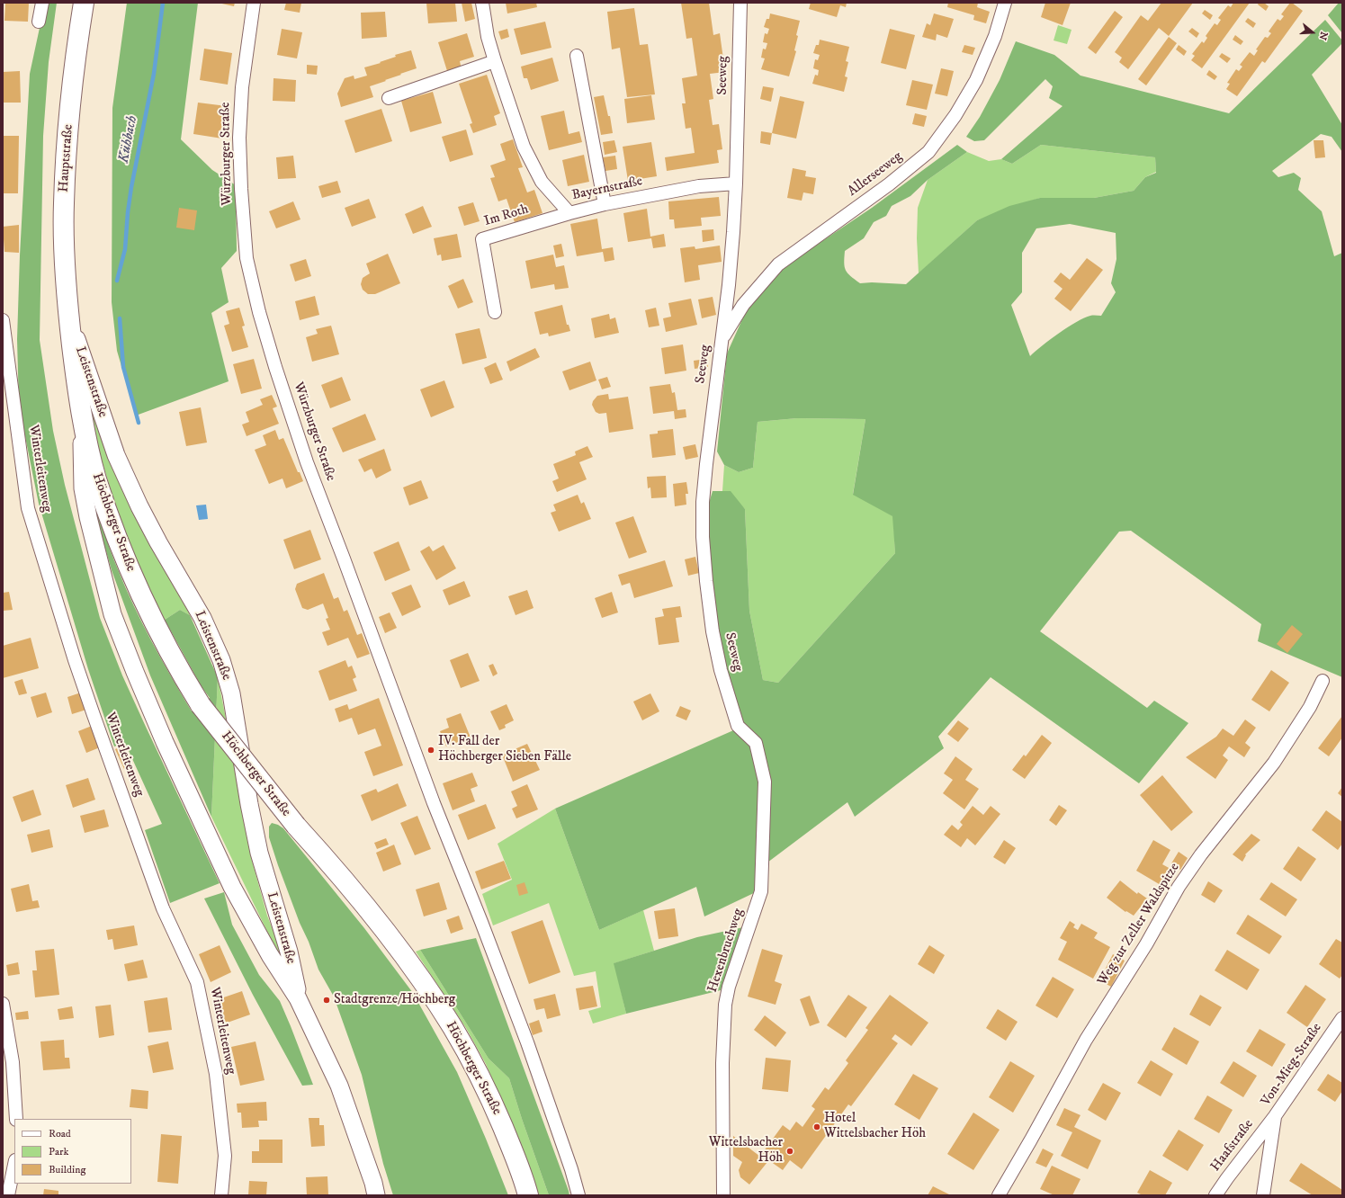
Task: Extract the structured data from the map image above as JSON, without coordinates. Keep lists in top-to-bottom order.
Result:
{
  "streets": {
    "main road": ["Hauptstraße", "Leistenstraße", "Höchberger Straße"],
    "street": [
      "Seeweg",
      "Würzburger Straße",
      "Allerseeweg",
      "Bayernstraße",
      "Im Roth",
      "Winterleitenweg",
      "Weg zur Zeller Waldspitze",
      "Hexenbruchweg",
      "Von-Mieg-Straße",
      "Haafstraße"
    ]
  },
  "crossings": [
    ["Seeweg", "Allerseeweg"],
    ["Seeweg", "Bayernstraße"],
    ["Seeweg", "Hexenbruchweg"],
    ["Hauptstraße", "Leistenstraße"],
    ["Hauptstraße", "Höchberger Straße"],
    ["Bayernstraße", "Im Roth"],
    ["Leistenstraße", "Höchberger Straße"],
    ["Von-Mieg-Straße", "Haafstraße"]
  ],
  "water": ["Kühbach"],
  "places": [
    "IV. Fall der Höchberger Sieben Fälle",
    "Stadtgrenze/Höchberg",
    "Hotel Wittelsbacher Höh",
    "Wittelsbacher Höh"
  ],
  "legend": ["Road", "Park", "Building"],
  "north": "right"
}
